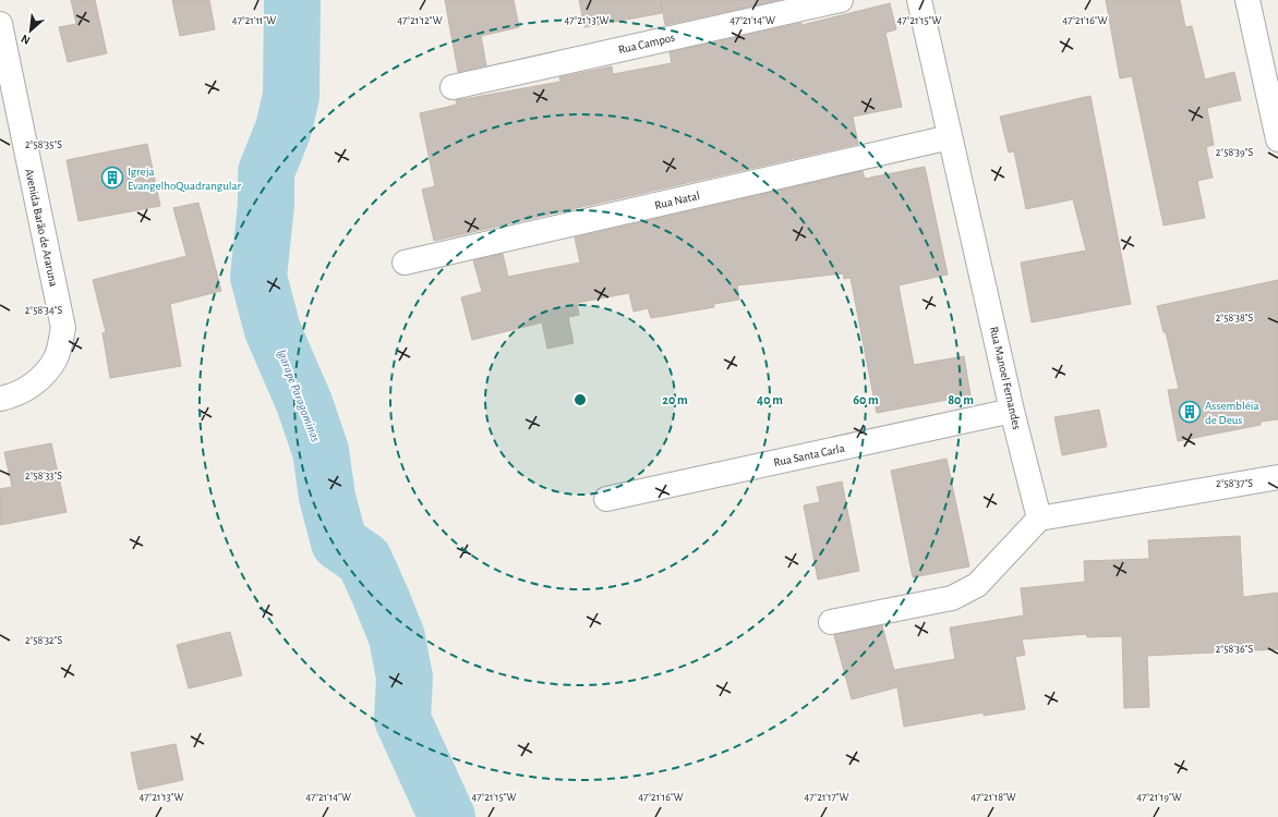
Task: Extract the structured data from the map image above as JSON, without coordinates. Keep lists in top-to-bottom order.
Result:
{
  "streets": {
    "street": [
      "Rua Campos",
      "Rua Natal",
      "Avenida Barão de Araruna",
      "Rua Manoel Fernandes",
      "Rua Santa Carla"
    ]
  },
  "crossings": [
    ["Rua Natal", "Rua Manoel Fernandes"],
    ["Rua Manoel Fernandes", "Rua Santa Carla"]
  ],
  "water": ["Igarape Paragominas"],
  "places": {
    "building": ["Igreja EvangelhoQuadrangular", "Assembléia de Deus"]
  },
  "north": "bottom left",
  "coordinates": [
    "47°21'11\"W",
    "47°21'12\"W",
    "47°21'13\"W",
    "47°21'14\"W",
    "47°21'15\"W",
    "47°21'16\"W",
    "2°58'35\"S",
    "2°58'39\"S",
    "2°58'34\"S",
    "2°58'38\"S",
    "2°58'33\"S",
    "2°58'37\"S",
    "2°58'32\"S",
    "2°58'36\"S",
    "47°21'17\"W",
    "47°21'18\"W",
    "47°21'19\"W"
  ],
  "rings": [
    "20 m",
    "40 m",
    "60 m",
    "80 m"
  ]
}
